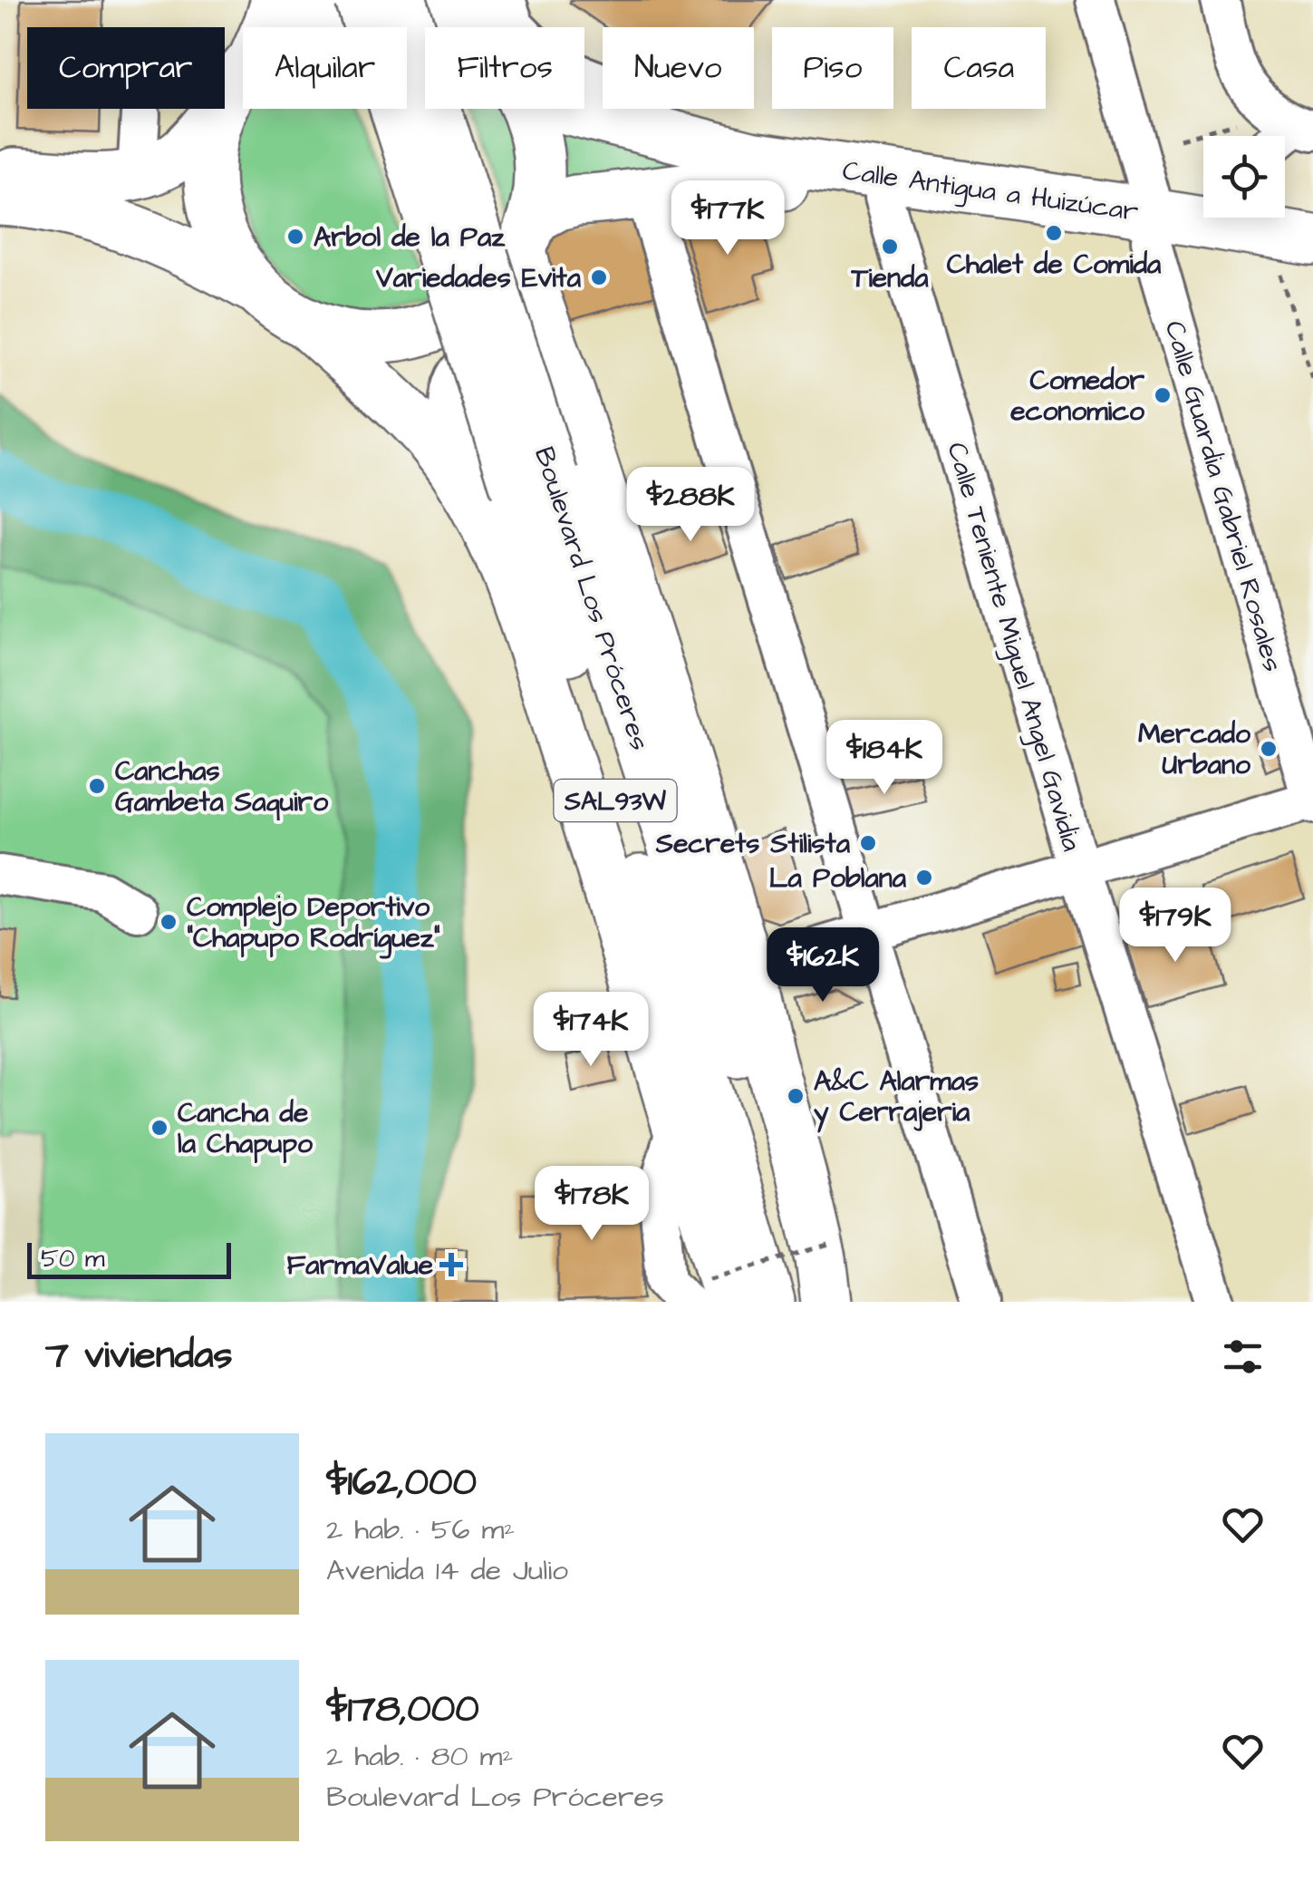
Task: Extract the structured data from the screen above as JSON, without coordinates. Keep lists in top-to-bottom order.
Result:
{
  "streets": {
    "main road": ["Calle Antigua a Huizúcar", "Boulevard Los Próceres", "SAL93W"],
    "street": ["Calle Guardia Gabriel Rosales", "Calle Teniente Miguel Angel Gavidia"]
  },
  "crossings": [
    ["Calle Antigua a Huizúcar", "Calle Guardia Gabriel Rosales"],
    ["Calle Antigua a Huizúcar", "Calle Teniente Miguel Angel Gavidia"]
  ],
  "places": {
    "other": [
      "Chalet de Comida",
      "Arbol de la Paz",
      "Tienda",
      "Variedades Evita",
      "Comedor economico",
      "Mercado Urbano",
      "Canchas Gambeta Saquiro",
      "Secrets Stilista",
      "La Poblana",
      "Complejo Deportivo \"Chapupo Rodríguez\"",
      "A&C Alarmas y Cerrajeria",
      "Cancha de la Chapupo"
    ],
    "health": ["FarmaValue"]
  },
  "scale_bar": "50 m",
  "page": {
    "chip": [
      "Comprar",
      "Alquilar",
      "Filtros",
      "Nuevo",
      "Piso",
      "Casa"
    ],
    "price": [
      "$177K",
      "$288K",
      "$184K",
      "$179K",
      "$162K",
      "$174K",
      "$178K"
    ],
    "scale": "50 m",
    "heading": "7 viviendas",
    "list": [
      {
        "name": "$162,000",
        "note": "2 hab. · 56 m² · Avenida 14 de Julio"
      },
      {
        "name": "$178,000",
        "note": "2 hab. · 80 m² · Boulevard Los Próceres"
      }
    ]
  }
}
